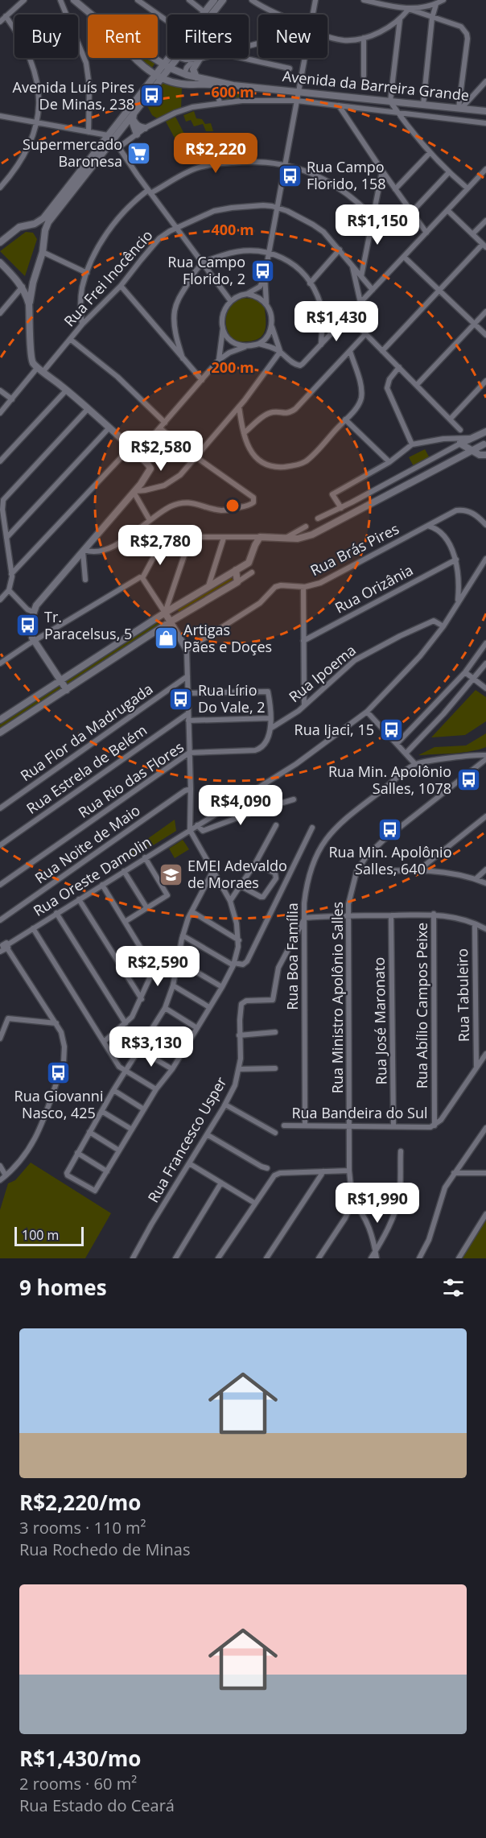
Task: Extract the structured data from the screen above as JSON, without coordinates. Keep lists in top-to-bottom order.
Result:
{
  "streets": {
    "main road": ["Avenida da Barreira Grande"],
    "street": [
      "Rua Frei Inocêncio",
      "Rua Brás Pires",
      "Rua Orizânia",
      "Rua Ipoema",
      "Rua Flor da Madrugada",
      "Rua Estrela de Belém",
      "Rua Rio das Flores",
      "Rua Noite de Maio",
      "Rua Oreste Damolin",
      "Rua Boa Família",
      "Rua Tabuleiro",
      "Rua Ministro Apolônio Salles",
      "Rua Abílio Campos Peixe",
      "Rua José Maronato",
      "Rua Bandeira do Sul",
      "Rua Francesco Usper"
    ]
  },
  "crossings": [
    ["Rua Ipoema", "Rua Rio das Flores"],
    ["Rua Ipoema", "Rua Oreste Damolin"],
    ["Rua Boa Família", "Rua Ministro Apolônio Salles"],
    ["Rua Boa Família", "Rua Bandeira do Sul"],
    ["Rua Boa Família", "Rua Francesco Usper"],
    ["Rua Tabuleiro", "Rua Bandeira do Sul"],
    ["Rua Ministro Apolônio Salles", "Rua Bandeira do Sul"],
    ["Rua Abílio Campos Peixe", "Rua Bandeira do Sul"],
    ["Rua José Maronato", "Rua Bandeira do Sul"]
  ],
  "places": {
    "bus stop": [
      "Avenida Luís Pires De Minas, 238",
      "Rua Campo Florido, 158",
      "Rua Campo Florido, 2",
      "Tr. Paracelsus, 5",
      "Rua Lírio Do Vale, 2",
      "Rua Ijaci, 15",
      "Rua Min. Apolônio Salles, 1078",
      "Rua Min. Apolônio Salles, 640",
      "Rua Giovanni Nasco, 425"
    ],
    "supermarket": ["Supermercado Baronesa"],
    "shop": ["Artigas Pães e Doçes"],
    "school or university": ["EMEI Adevaldo de Moraes"]
  },
  "scale_bar": "100 m",
  "page": {
    "chip": [
      "Buy",
      "Rent",
      "Filters",
      "New"
    ],
    "price": [
      "R$2,220",
      "R$1,150",
      "R$1,430",
      "R$2,580",
      "R$2,780",
      "R$4,090",
      "R$2,590",
      "R$3,130",
      "R$1,990"
    ],
    "scale": "100 m",
    "heading": "9 homes",
    "list": [
      {
        "name": "R$2,220/mo",
        "note": "3 rooms · 110 m² · Rua Rochedo de Minas"
      },
      {
        "name": "R$1,430/mo",
        "note": "2 rooms · 60 m² · Rua Estado do Ceará"
      }
    ]
  },
  "rings": ["600 m", "400 m", "200 m"]
}
